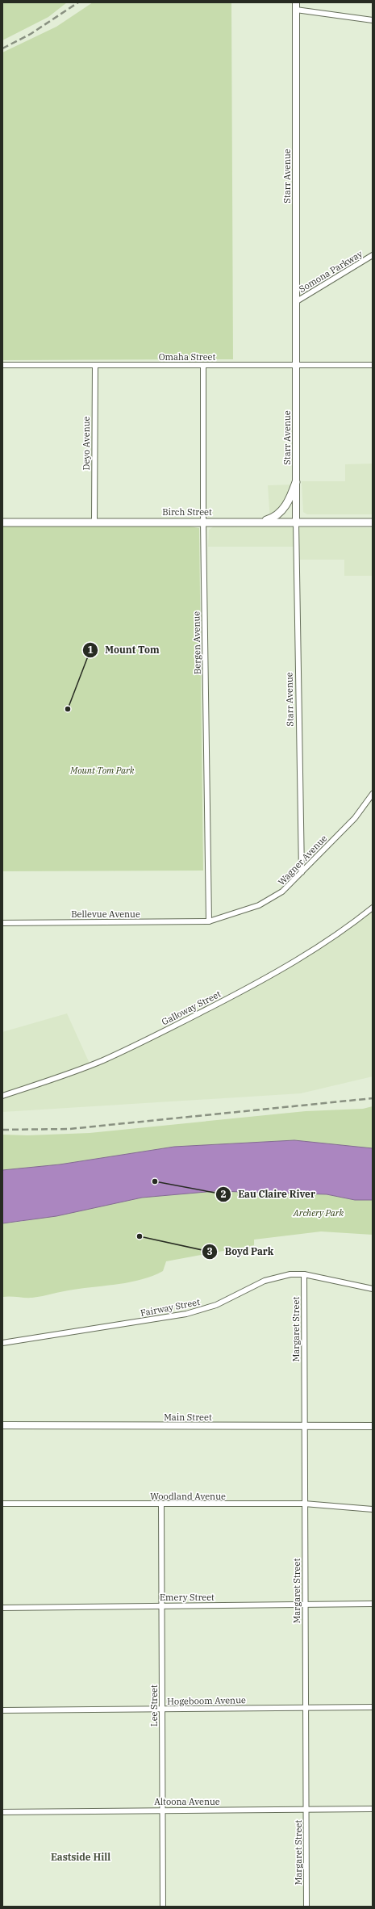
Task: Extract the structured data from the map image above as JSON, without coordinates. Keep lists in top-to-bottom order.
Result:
{
  "streets": {
    "main road": ["Birch Street"],
    "street": [
      "Starr Avenue",
      "Somona Parkway",
      "Omaha Street",
      "Deyo Avenue",
      "Bergen Avenue",
      "Wagner Avenue",
      "Bellevue Avenue",
      "Galloway Street",
      "Fairway Street",
      "Margaret Street",
      "Main Street",
      "Woodland Avenue",
      "Emery Street",
      "Hogeboom Avenue",
      "Lee Street",
      "Altoona Avenue"
    ]
  },
  "crossings": [
    ["Starr Avenue", "Somona Parkway"],
    ["Starr Avenue", "Omaha Street"],
    ["Starr Avenue", "Birch Street"],
    ["Starr Avenue", "Wagner Avenue"],
    ["Omaha Street", "Deyo Avenue"],
    ["Omaha Street", "Bergen Avenue"],
    ["Deyo Avenue", "Birch Street"],
    ["Birch Street", "Bergen Avenue"],
    ["Bergen Avenue", "Wagner Avenue"],
    ["Bergen Avenue", "Bellevue Avenue"],
    ["Wagner Avenue", "Bellevue Avenue"],
    ["Fairway Street", "Margaret Street"],
    ["Margaret Street", "Main Street"],
    ["Margaret Street", "Woodland Avenue"],
    ["Margaret Street", "Emery Street"],
    ["Margaret Street", "Hogeboom Avenue"],
    ["Margaret Street", "Altoona Avenue"],
    ["Woodland Avenue", "Lee Street"],
    ["Emery Street", "Lee Street"],
    ["Hogeboom Avenue", "Lee Street"],
    ["Lee Street", "Altoona Avenue"]
  ],
  "districts": ["Eastside Hill"],
  "parks": ["Mount Tom Park", "Archery Park"],
  "places": ["Mount Tom", "Eau Claire River", "Boyd Park"]
}
